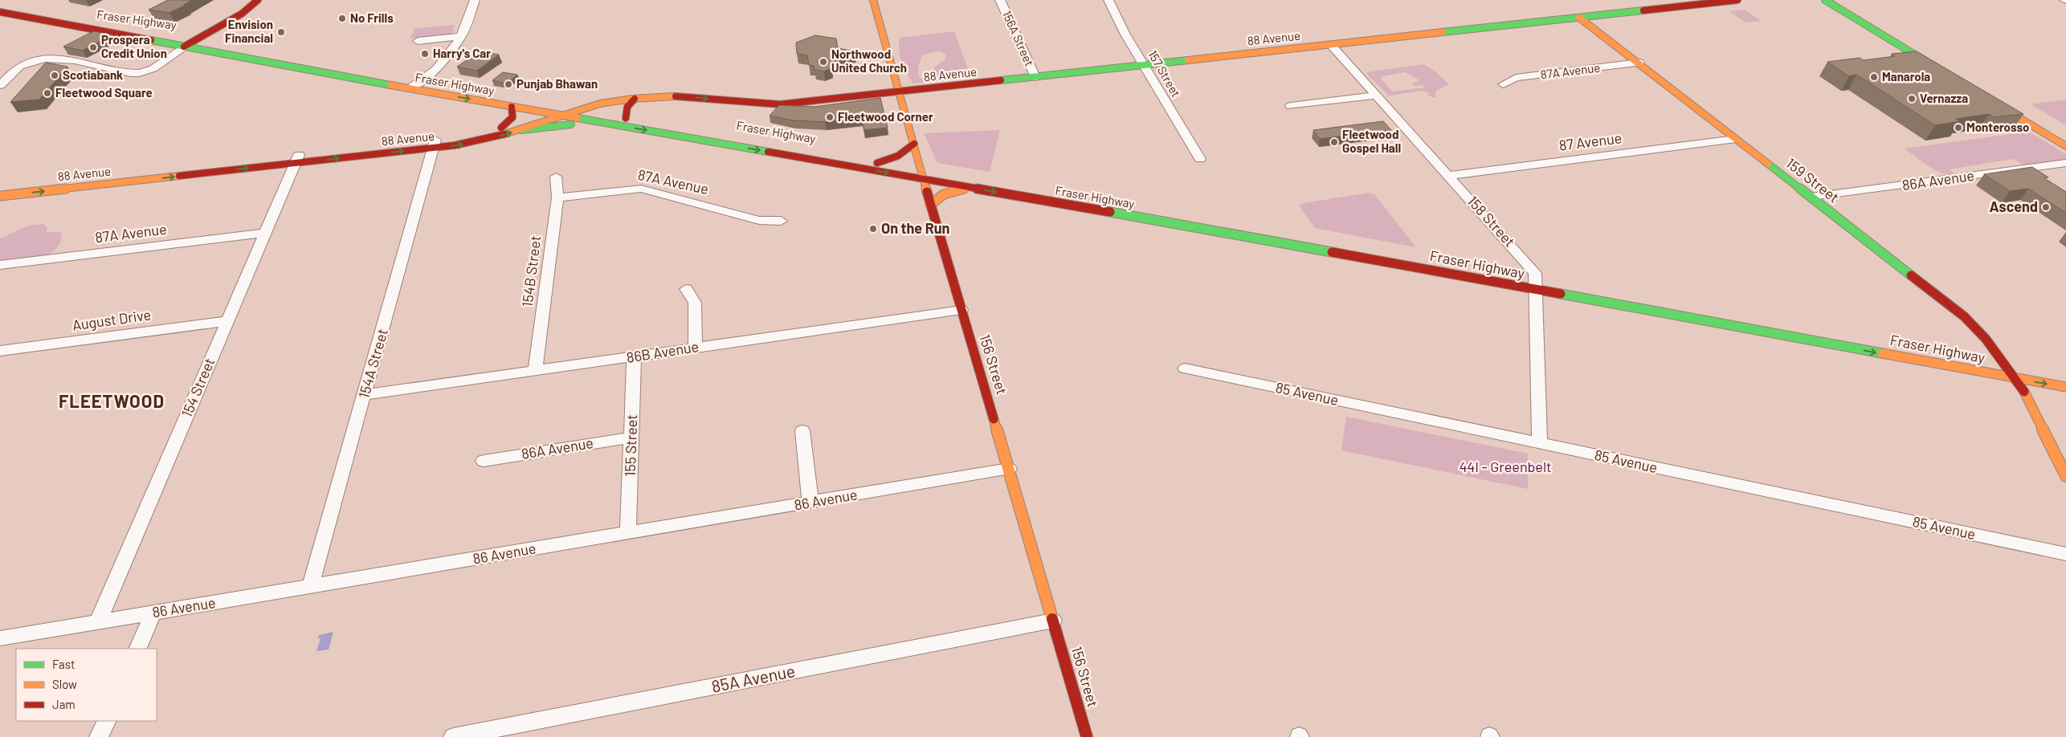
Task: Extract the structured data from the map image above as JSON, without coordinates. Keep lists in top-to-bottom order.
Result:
{
  "streets": {
    "main road": [
      "Fraser Highway",
      "88 Avenue",
      "159 Street",
      "156 Street"
    ],
    "street": [
      "156A Street",
      "87A Avenue",
      "157 Street",
      "87 Avenue",
      "86A Avenue",
      "158 Street",
      "154B Street",
      "August Drive",
      "86B Avenue",
      "154A Street",
      "154 Street",
      "85 Avenue",
      "155 Street",
      "86 Avenue",
      "85A Avenue"
    ]
  },
  "crossings": [
    ["Fraser Highway", "88 Avenue"],
    ["Fraser Highway", "159 Street"],
    ["Fraser Highway", "158 Street"],
    ["Fraser Highway", "156 Street"],
    ["156A Street", "88 Avenue"],
    ["88 Avenue", "157 Street"],
    ["88 Avenue", "159 Street"],
    ["88 Avenue", "158 Street"],
    ["88 Avenue", "154A Street"],
    ["88 Avenue", "156 Street"],
    ["88 Avenue", "154 Street"],
    ["87A Avenue", "159 Street"],
    ["87A Avenue", "154B Street"],
    ["87A Avenue", "154 Street"],
    ["87 Avenue", "159 Street"],
    ["87 Avenue", "158 Street"],
    ["159 Street", "86A Avenue"],
    ["86A Avenue", "155 Street"],
    ["158 Street", "85 Avenue"],
    ["154B Street", "86B Avenue"],
    ["August Drive", "154 Street"],
    ["86B Avenue", "154A Street"],
    ["86B Avenue", "156 Street"],
    ["86B Avenue", "155 Street"],
    ["154A Street", "86 Avenue"],
    ["156 Street", "86 Avenue"],
    ["156 Street", "85A Avenue"],
    ["154 Street", "86 Avenue"],
    ["155 Street", "86 Avenue"]
  ],
  "districts": ["FLEETWOOD"],
  "parks": ["44I - Greenbelt"],
  "places": [
    "No Frills",
    "Envision Financial",
    "Prospera Credit Union",
    "Harry's Car",
    "Northwood United Church",
    "Scotiabank",
    "Manarola",
    "Punjab Bhawan",
    "Fleetwood Square",
    "Vernazza",
    "Fleetwood Corner",
    "Monterosso",
    "Fleetwood Gospel Hall",
    "Ascend",
    "On the Run"
  ],
  "legend": ["Fast", "Slow", "Jam"]
}
